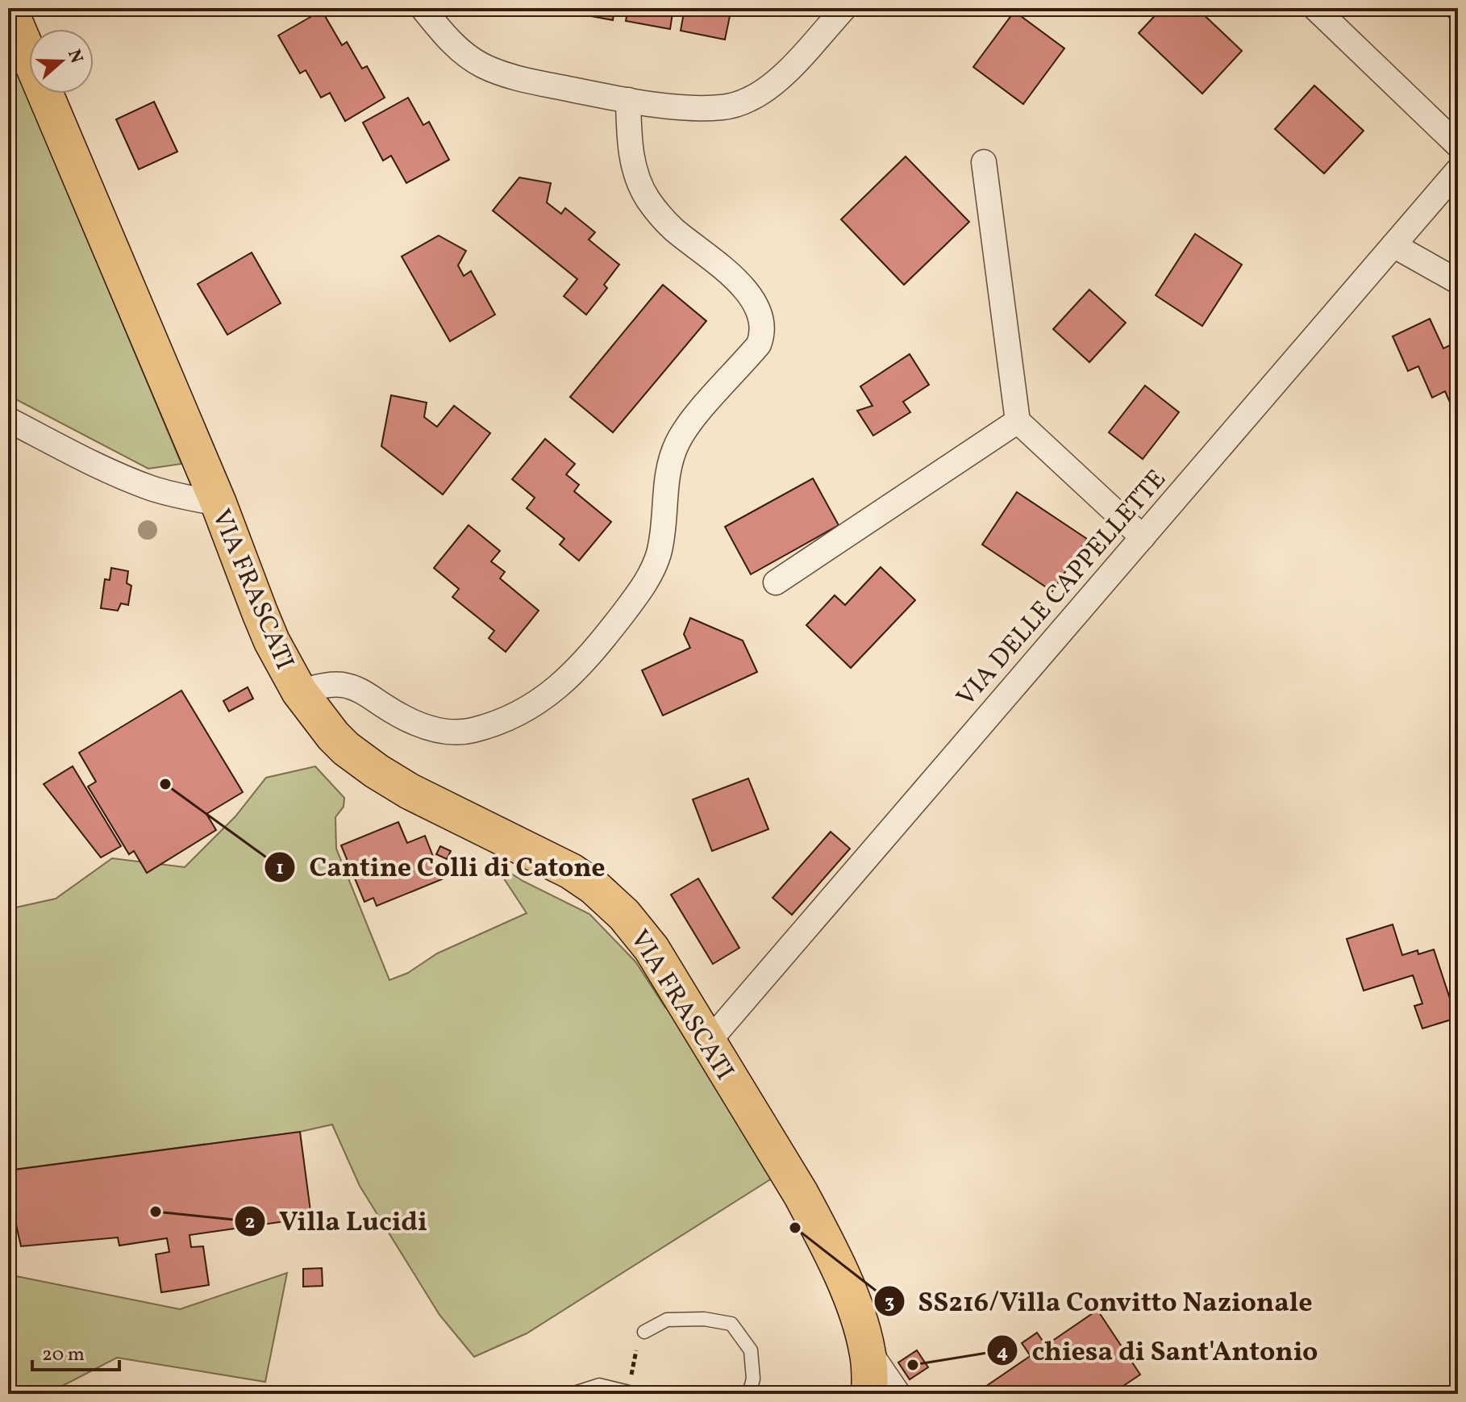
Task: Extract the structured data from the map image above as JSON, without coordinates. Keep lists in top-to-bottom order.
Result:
{
  "streets": {
    "main road": ["VIA FRASCATI"],
    "street": ["VIA DELLE CAPPELLETTE"]
  },
  "crossings": [
    ["VIA DELLE CAPPELLETTE", "VIA FRASCATI"]
  ],
  "places": [
    "Cantine Colli di Catone",
    "Villa Lucidi",
    "SS216/Villa Convitto Nazionale",
    "chiesa di Sant'Antonio"
  ],
  "scale_bar": "20 m",
  "north": "right"
}
